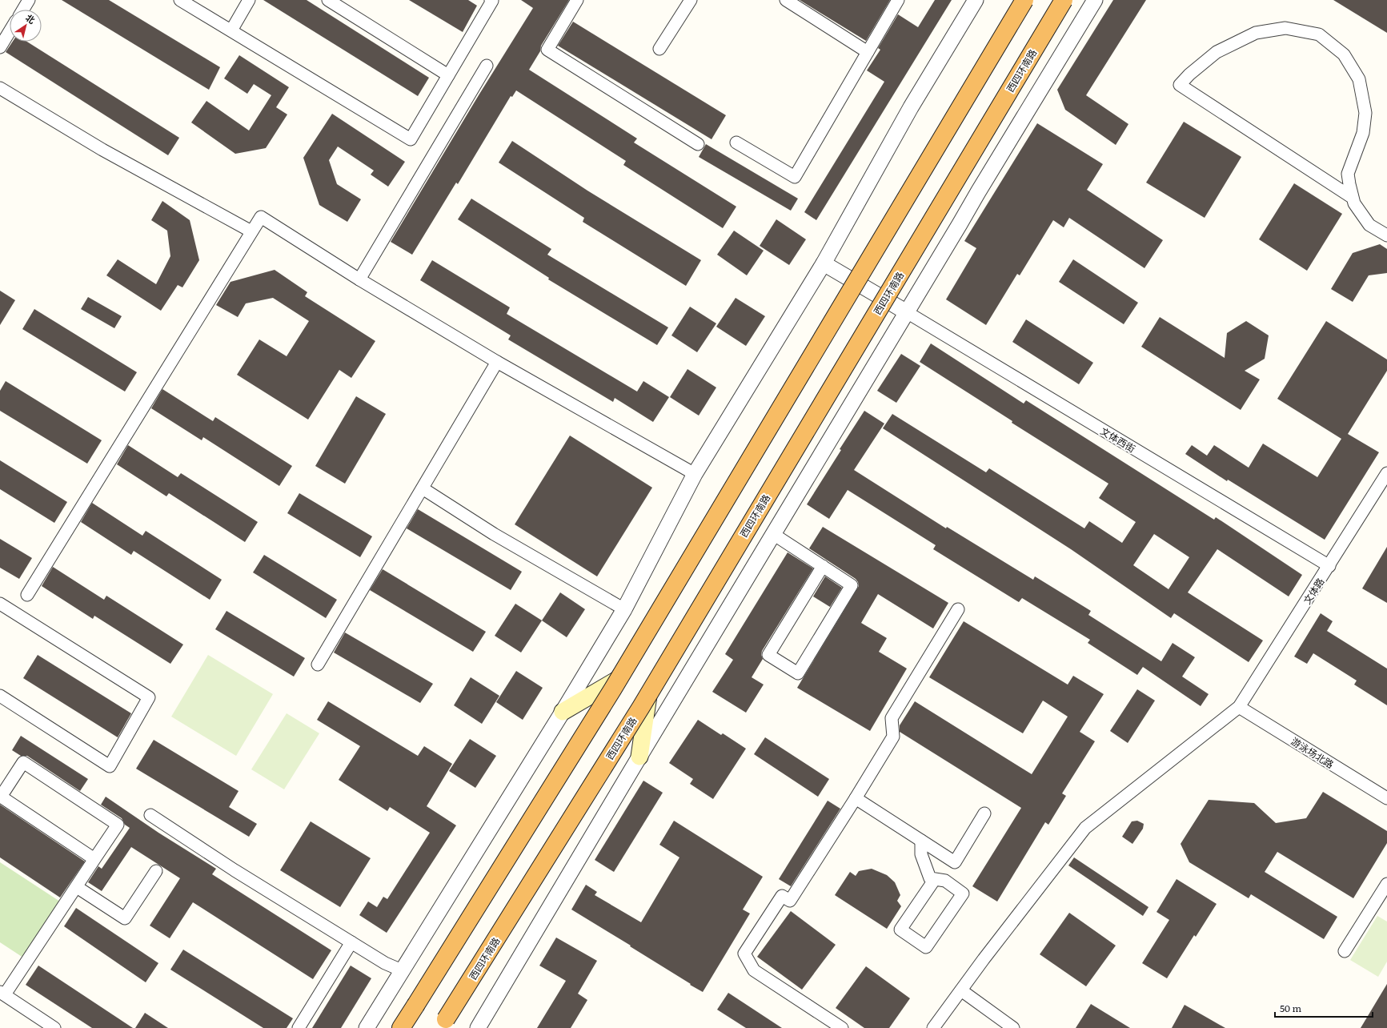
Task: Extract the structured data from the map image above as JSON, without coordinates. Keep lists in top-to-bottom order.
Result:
{
  "streets": {
    "highway": ["西四环南路"],
    "street": ["文体西街", "文体路", "游泳场北路"]
  },
  "crossings": [
    ["西四环南路", "文体西街"],
    ["文体西街", "文体路"],
    ["文体路", "游泳场北路"]
  ],
  "scale_bar": "50 m",
  "north": "top right"
}
